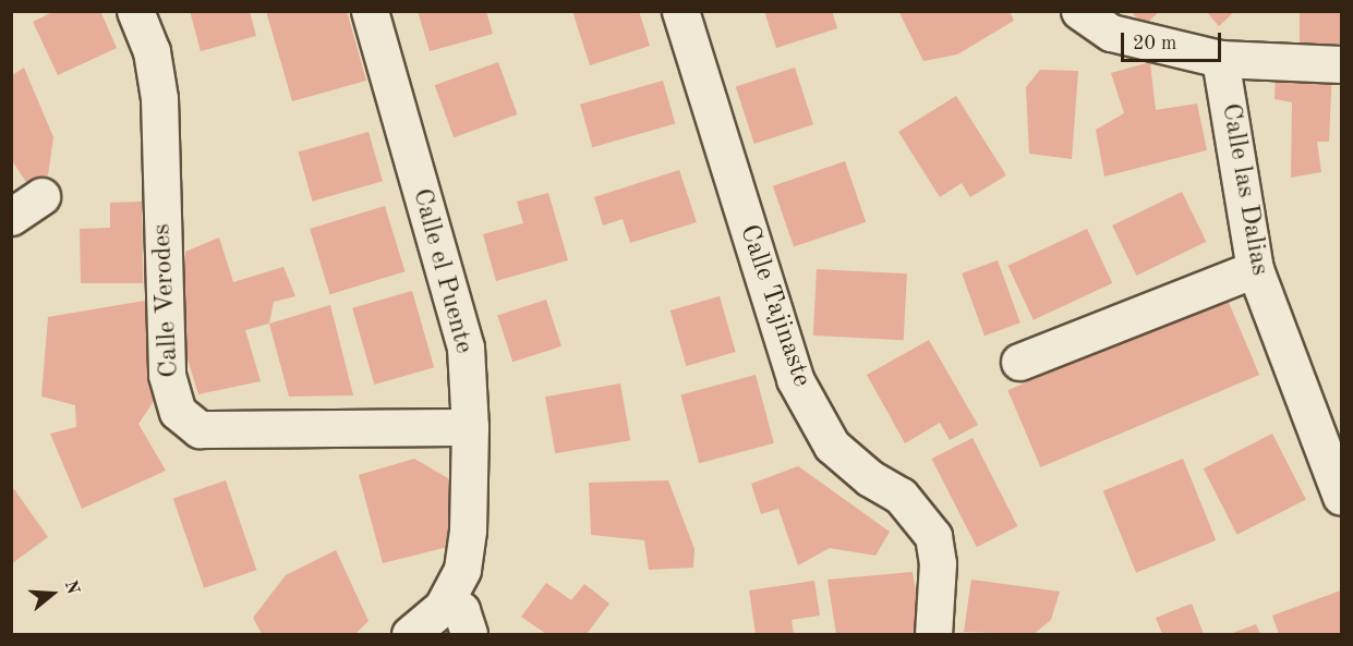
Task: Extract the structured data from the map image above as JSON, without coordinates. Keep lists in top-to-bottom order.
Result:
{
  "streets": {
    "street": [
      "Calle las Dalias",
      "Calle el Puente",
      "Calle Verodes",
      "Calle Tajinaste"
    ]
  },
  "crossings": [
    ["Calle el Puente", "Calle Verodes"]
  ],
  "scale_bar": "20 m",
  "north": "right"
}
